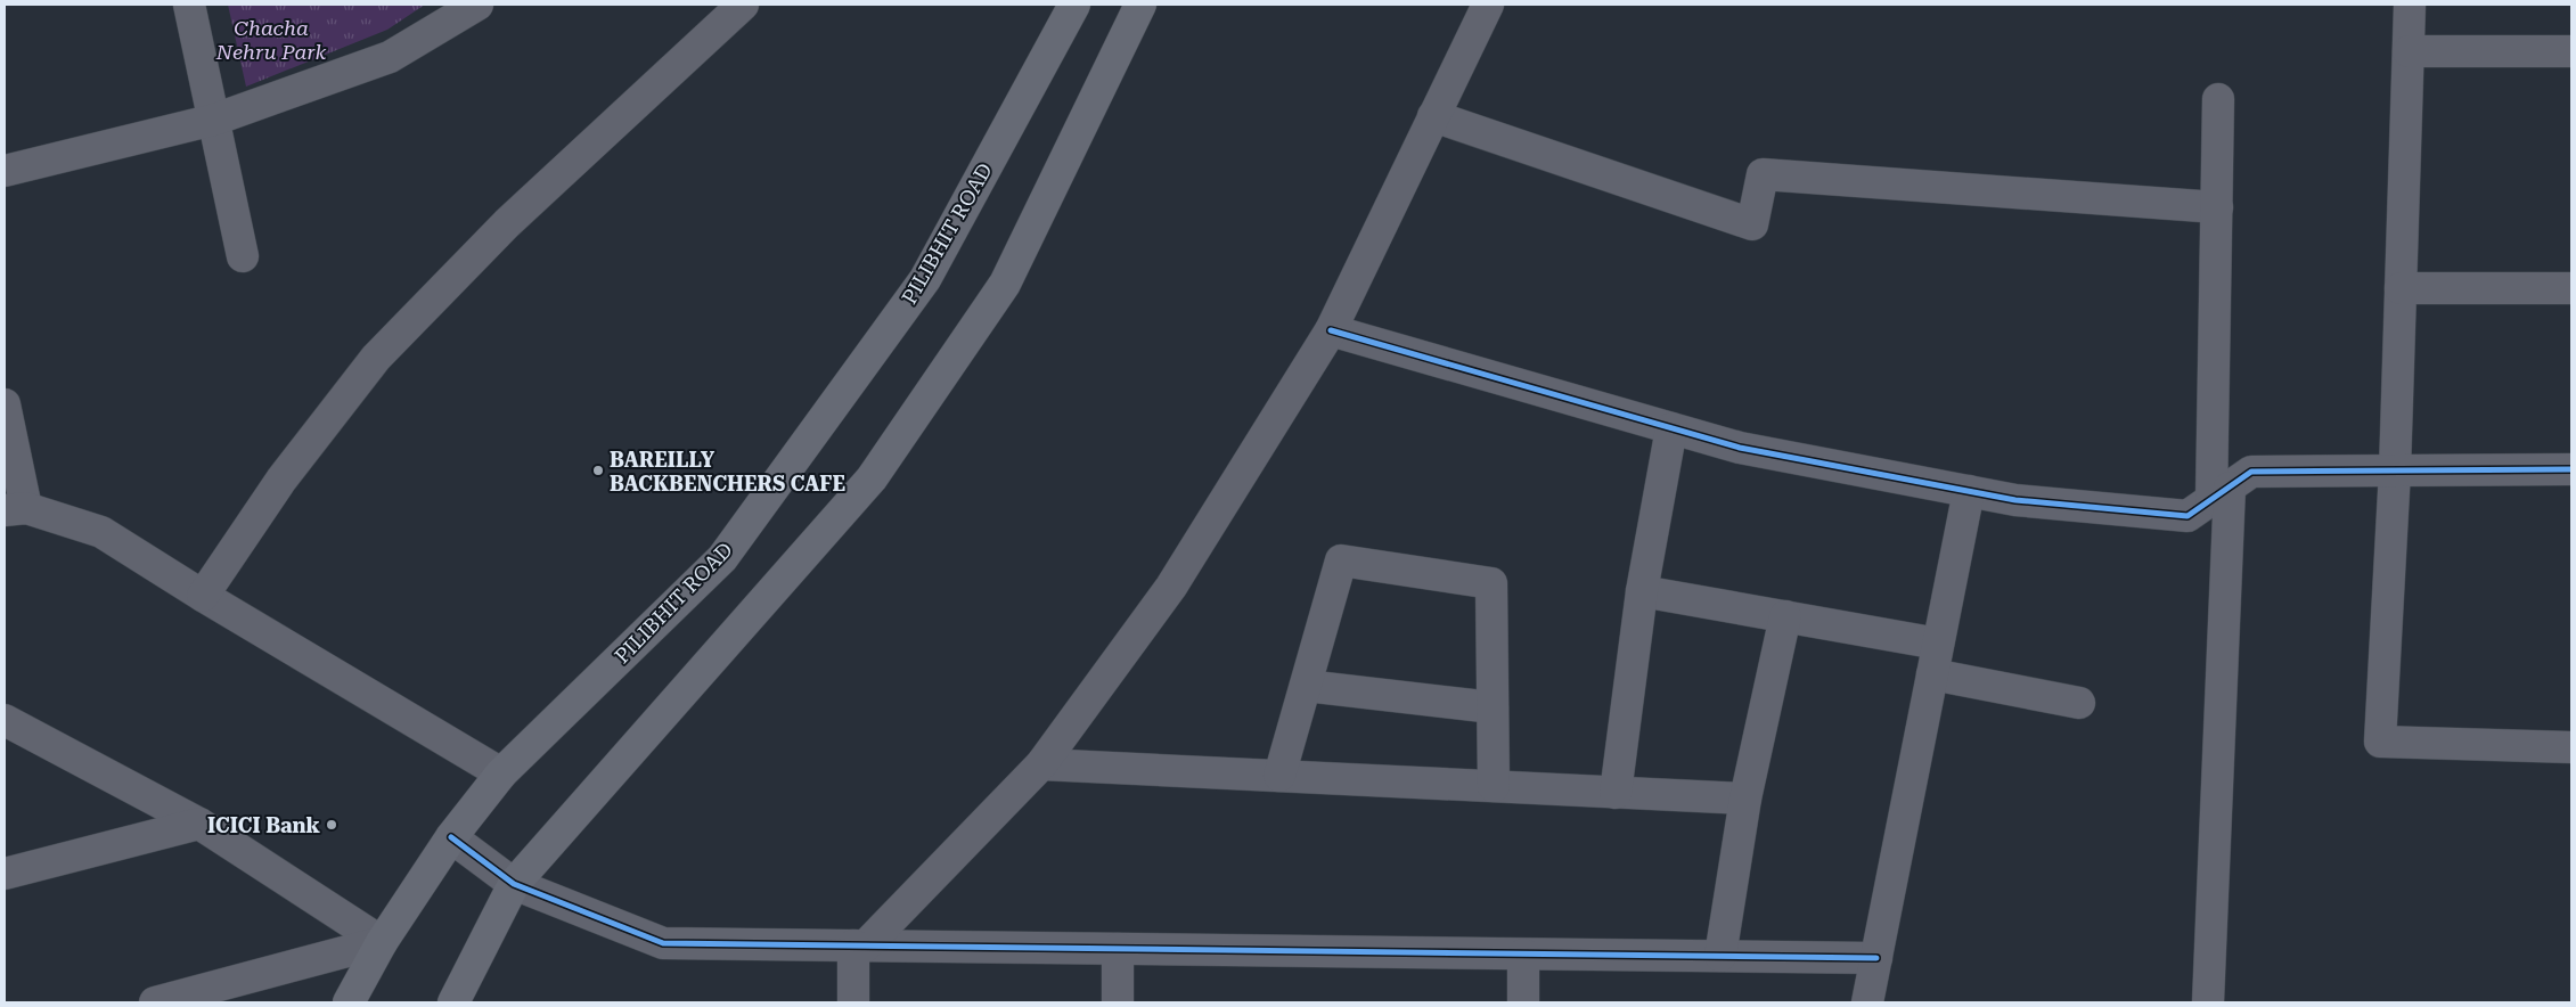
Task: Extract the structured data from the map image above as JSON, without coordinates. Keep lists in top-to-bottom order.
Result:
{
  "streets": {
    "highway": ["PILIBHIT ROAD"]
  },
  "parks": ["Chacha Nehru Park"],
  "places": ["BAREILLY BACKBENCHERS CAFE", "ICICI Bank"]
}
